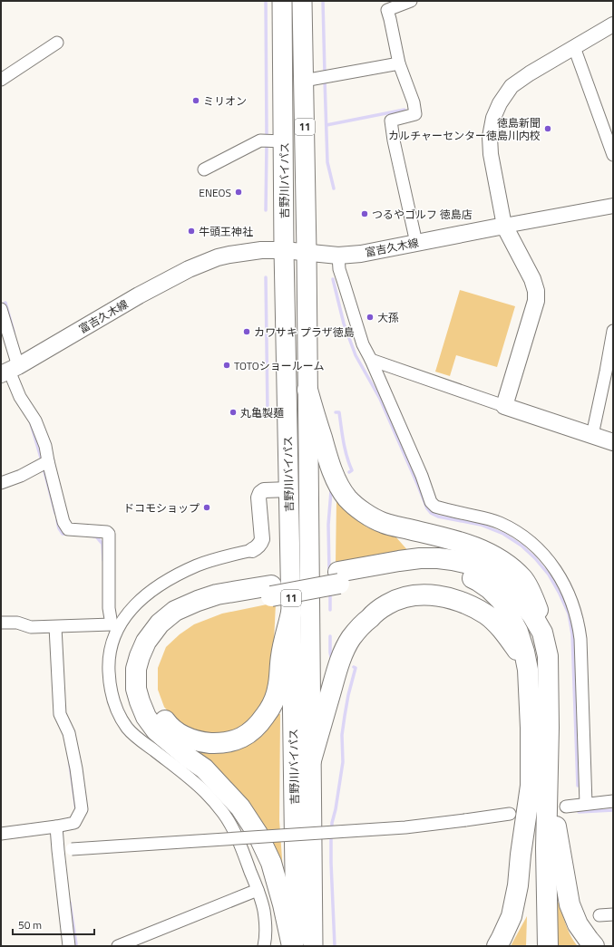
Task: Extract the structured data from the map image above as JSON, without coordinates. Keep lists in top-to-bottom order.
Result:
{
  "streets": {
    "highway": ["11", "吉野川バイパス"],
    "main road": ["富吉久木線"]
  },
  "crossings": [
    ["吉野川バイパス", "富吉久木線"]
  ],
  "places": [
    "ミリオン",
    "徳島新聞 カルチャーセンター徳島川内校",
    "ENEOS",
    "つるやゴルフ 徳島店",
    "牛頭王神社",
    "大孫",
    "カワサキ プラザ徳島",
    "TOTOショールーム",
    "丸亀製麺",
    "ドコモショップ"
  ],
  "scale_bar": "50 m"
}
